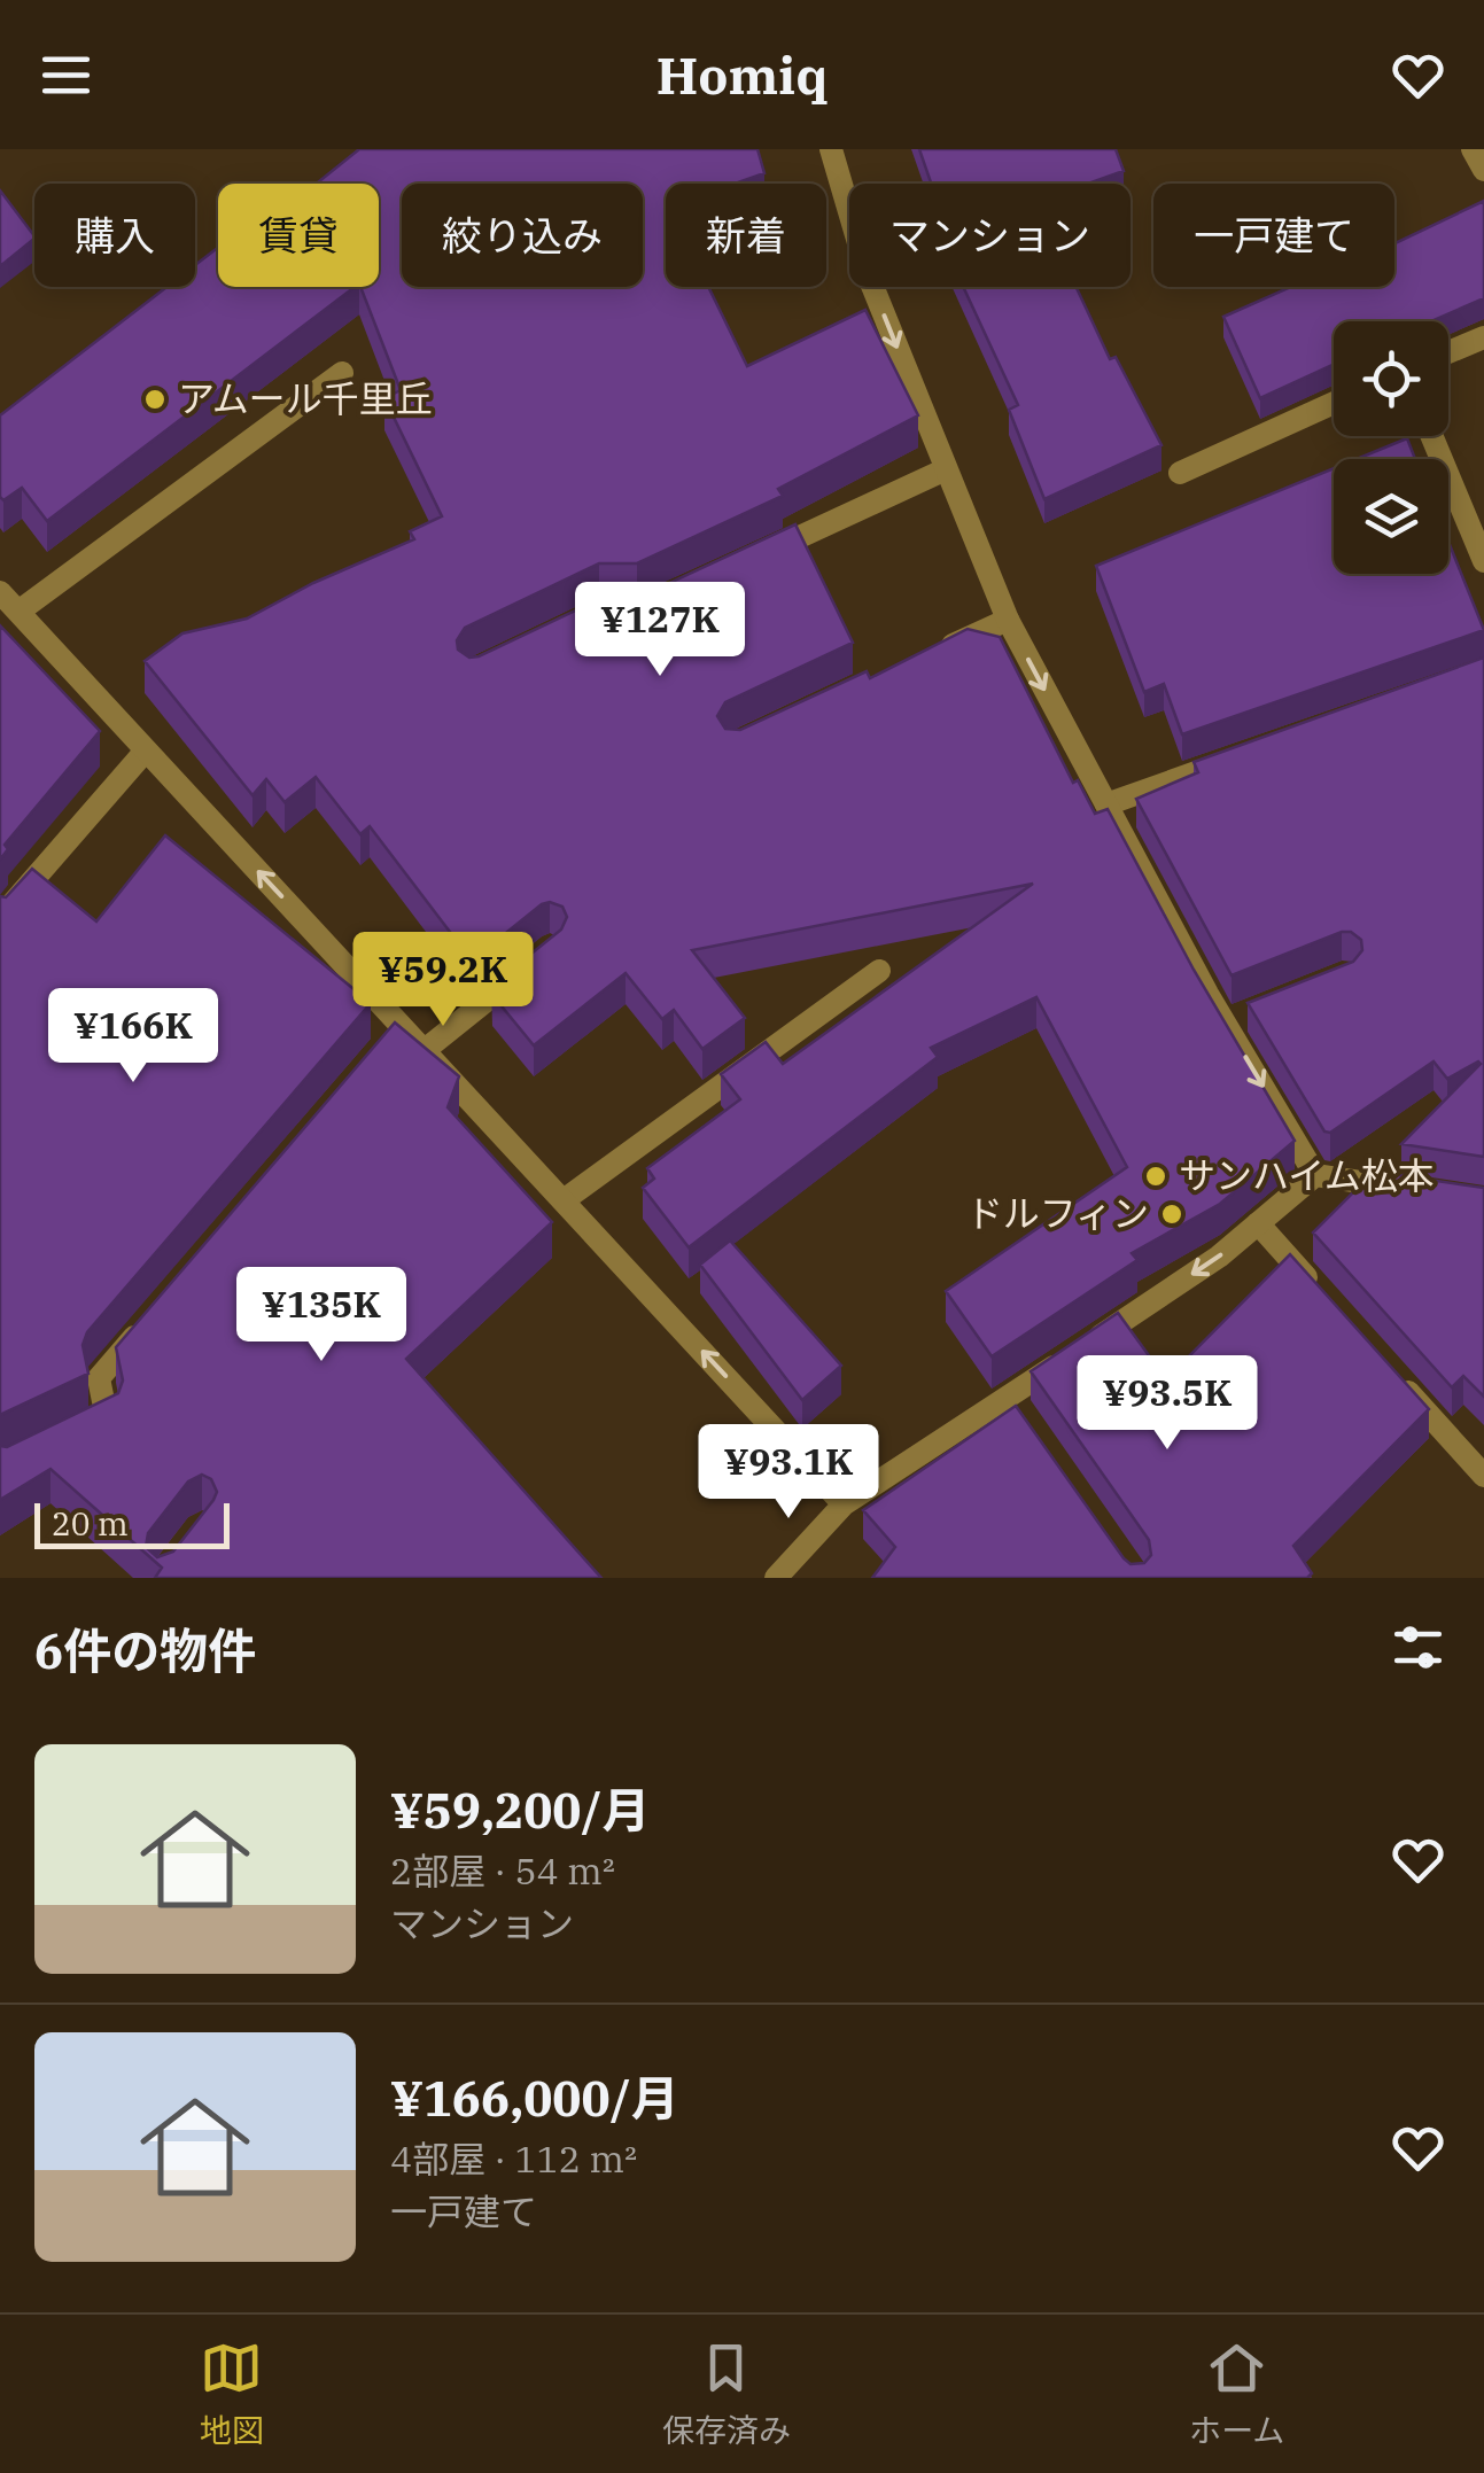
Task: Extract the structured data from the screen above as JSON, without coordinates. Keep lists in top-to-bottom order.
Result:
{
  "places": ["アムール千里丘", "サンハイム松本", "ドルフィン"],
  "scale_bar": "20 m",
  "page": {
    "header": "Homiq",
    "chip": [
      "購入",
      "賃貸",
      "絞り込み",
      "新着",
      "マンション",
      "一戸建て"
    ],
    "price": [
      "¥127K",
      "¥59.2K",
      "¥166K",
      "¥135K",
      "¥93.5K",
      "¥93.1K"
    ],
    "scale": "20 m",
    "heading": "6件の物件",
    "list": [
      {
        "name": "¥59,200/月",
        "note": "2部屋 · 54 m² · マンション"
      },
      {
        "name": "¥166,000/月",
        "note": "4部屋 · 112 m² · 一戸建て"
      }
    ],
    "tabs": ["地図", "保存済み", "ホーム"]
  }
}
